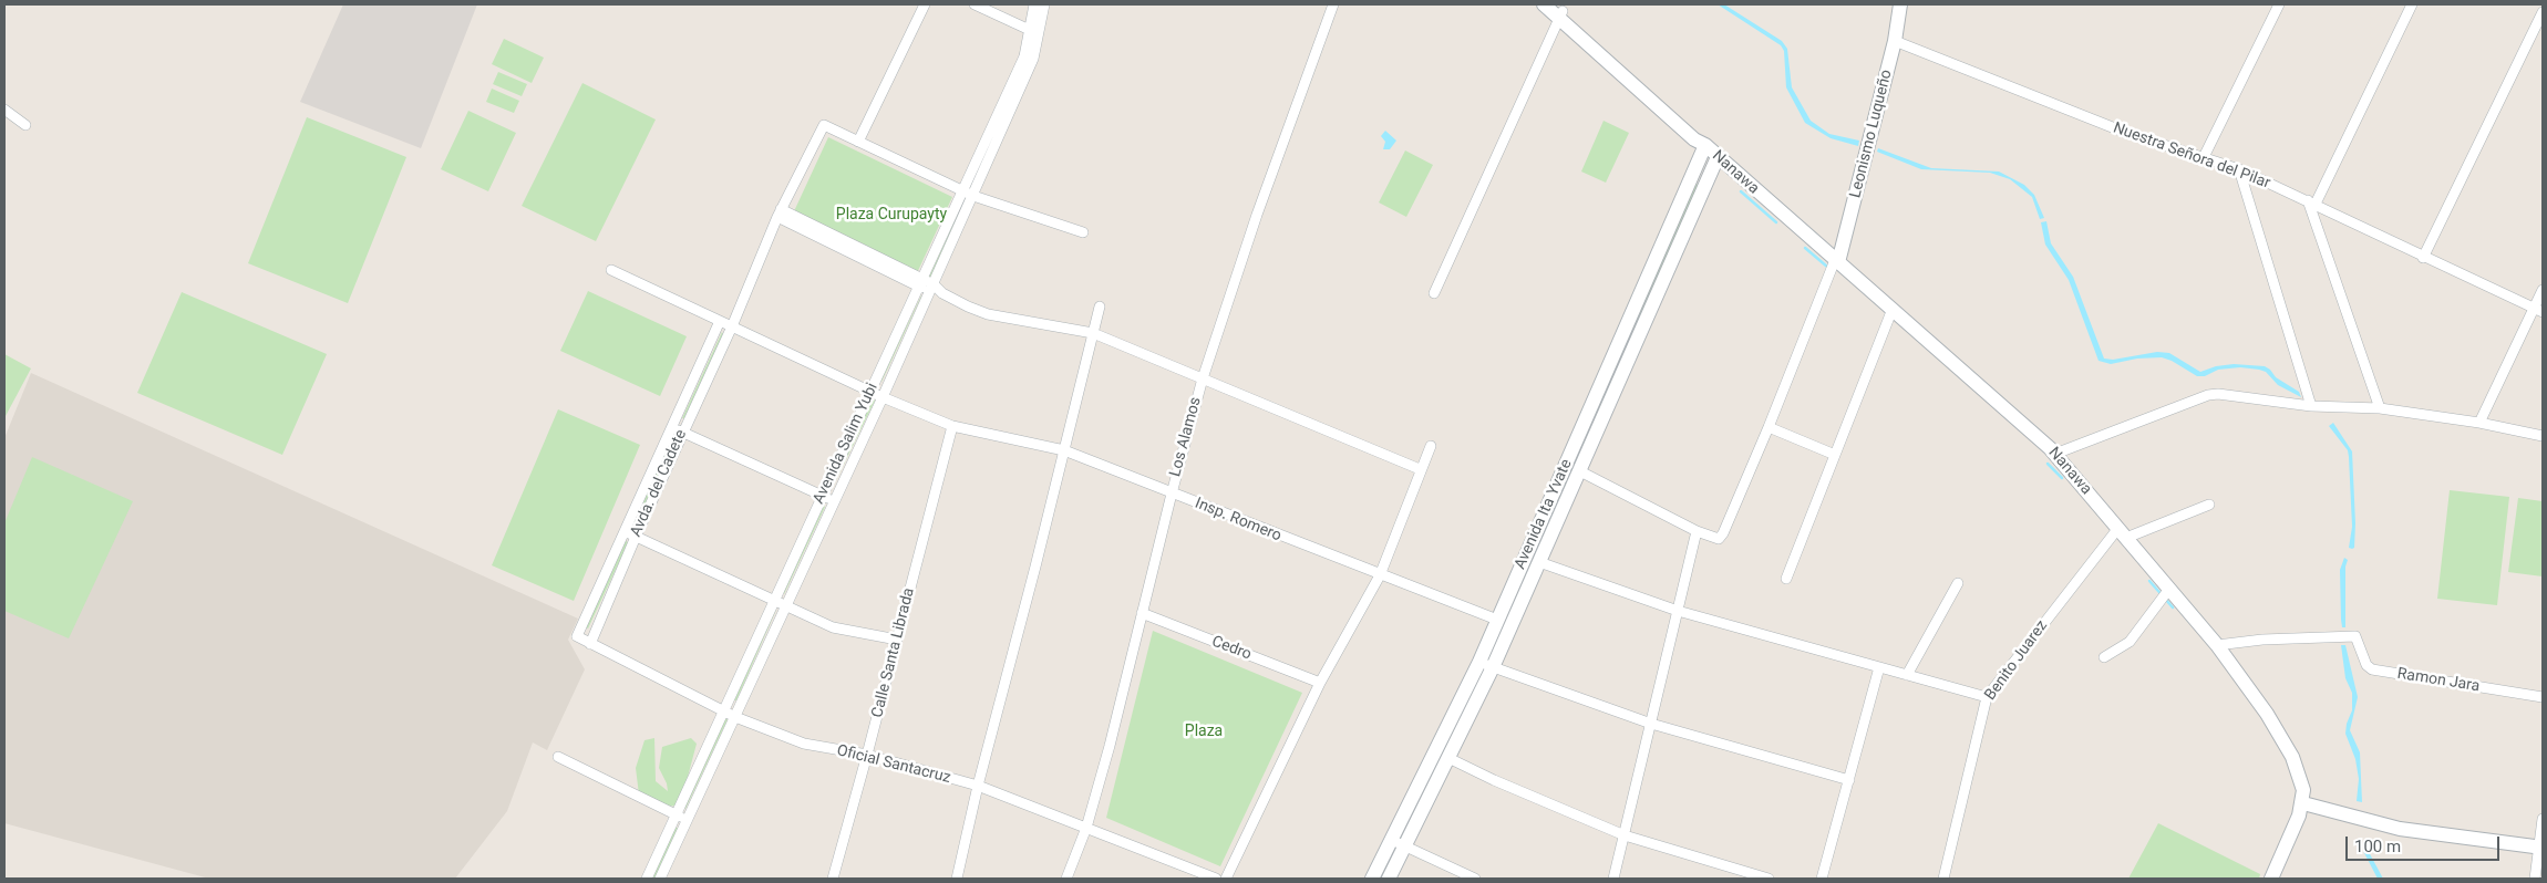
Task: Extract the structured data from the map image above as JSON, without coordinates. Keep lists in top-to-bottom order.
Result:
{
  "streets": {
    "street": [
      "Leonismo Luqueño",
      "Nuestra Señora del Pilar",
      "Nanawa",
      "Los Alamos",
      "Avenida Salim Yubi",
      "Avda. del Cadete",
      "Avenida Ita Yvate",
      "Insp. Romero",
      "Cedro",
      "Calle Santa Librada",
      "Benito Juarez",
      "Ramon Jara",
      "Oficial Santacruz"
    ]
  },
  "crossings": [
    ["Leonismo Luqueño", "Nuestra Señora del Pilar"],
    ["Leonismo Luqueño", "Nanawa"],
    ["Nanawa", "Avenida Ita Yvate"],
    ["Nanawa", "Benito Juarez"],
    ["Nanawa", "Ramon Jara"],
    ["Los Alamos", "Insp. Romero"],
    ["Los Alamos", "Cedro"],
    ["Los Alamos", "Oficial Santacruz"],
    ["Avenida Salim Yubi", "Insp. Romero"],
    ["Avenida Salim Yubi", "Oficial Santacruz"],
    ["Avda. del Cadete", "Insp. Romero"],
    ["Avda. del Cadete", "Oficial Santacruz"],
    ["Avenida Ita Yvate", "Insp. Romero"],
    ["Insp. Romero", "Calle Santa Librada"],
    ["Calle Santa Librada", "Oficial Santacruz"]
  ],
  "parks": ["Plaza Curupayty", "Plaza"],
  "scale_bar": "100 m"
}
